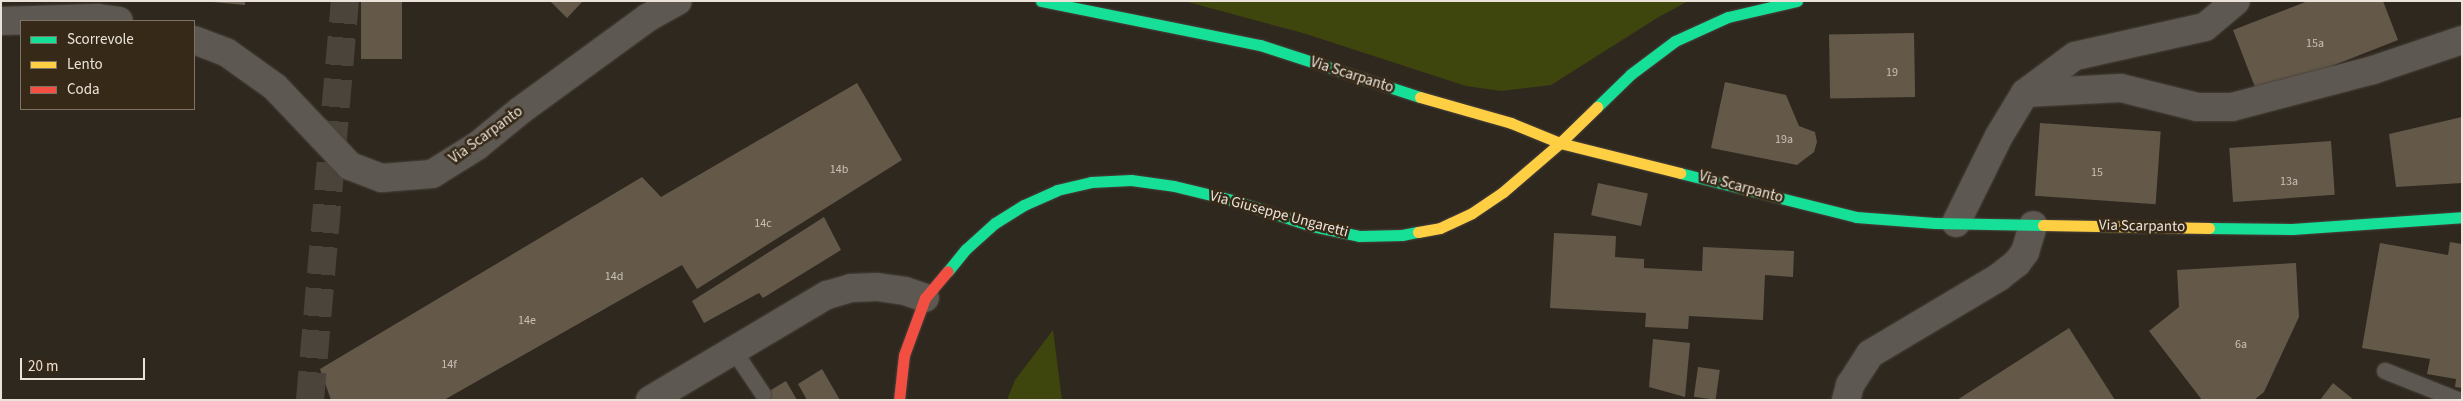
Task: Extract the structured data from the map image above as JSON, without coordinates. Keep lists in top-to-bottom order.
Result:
{
  "streets": {
    "street": ["Via Scarpanto", "Via Giuseppe Ungaretti"]
  },
  "crossings": [
    ["Via Scarpanto", "Via Giuseppe Ungaretti"]
  ],
  "house_numbers": [
    "15a",
    "19",
    "19a",
    "14b",
    "15",
    "13a",
    "14c",
    "14d",
    "14e",
    "6a",
    "14f"
  ],
  "legend": ["Scorrevole", "Lento", "Coda"],
  "scale_bar": "20 m"
}
